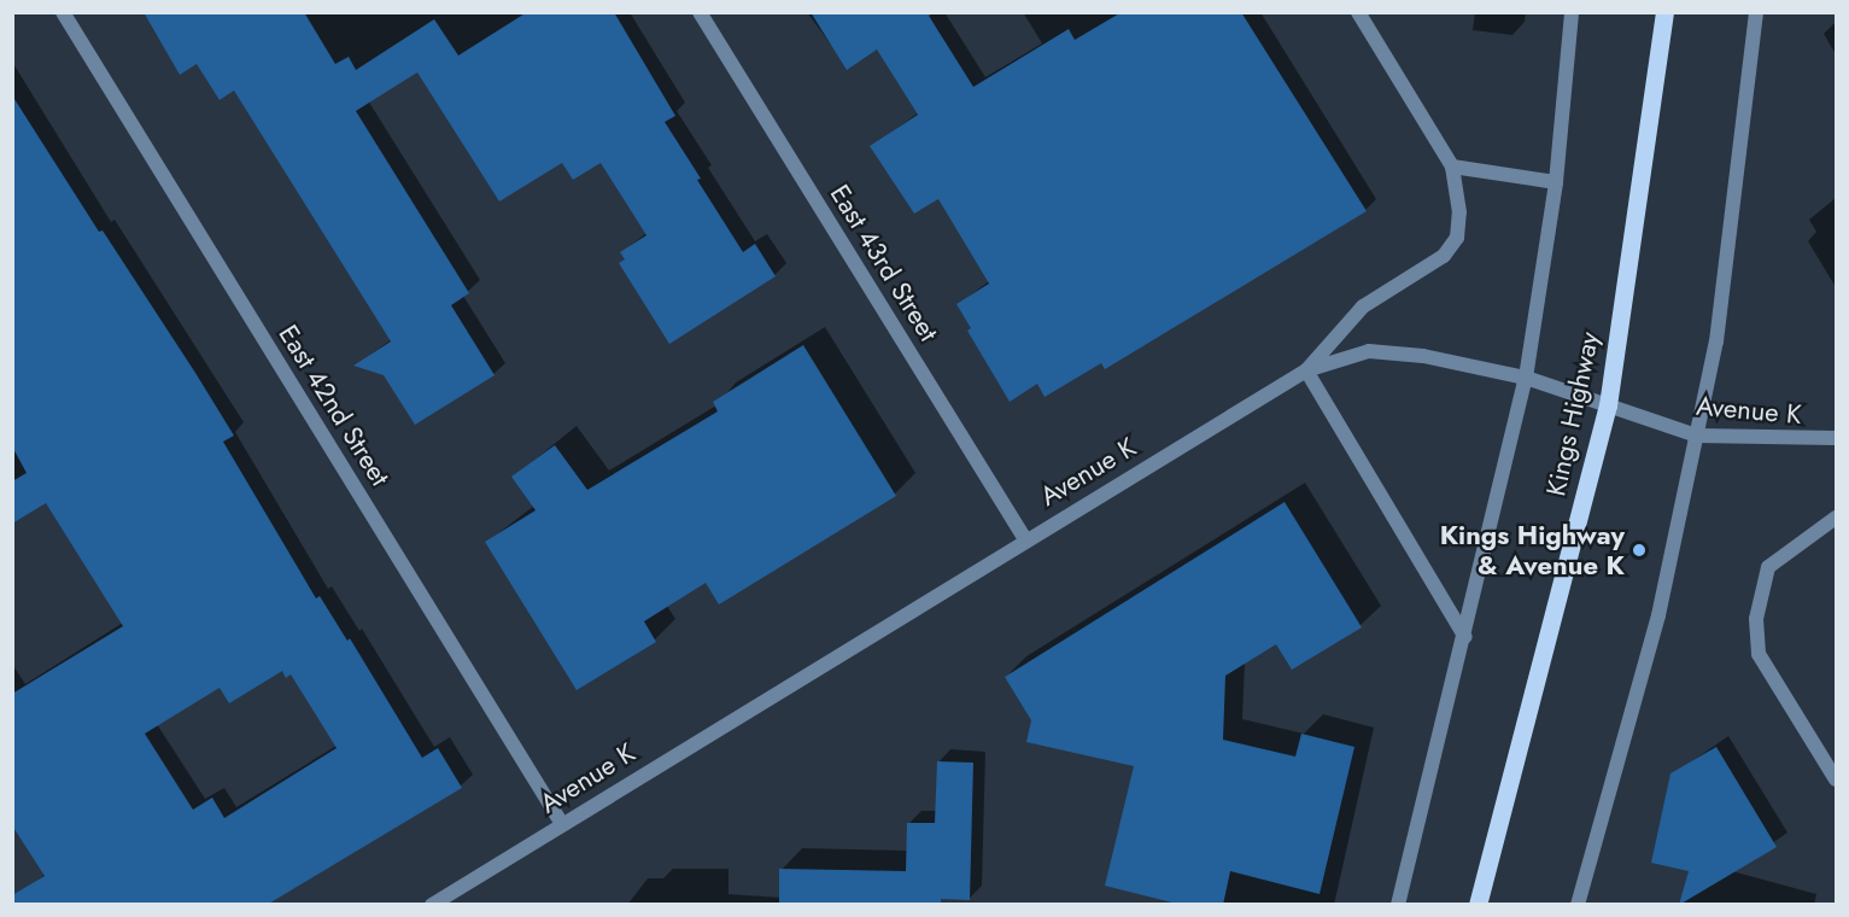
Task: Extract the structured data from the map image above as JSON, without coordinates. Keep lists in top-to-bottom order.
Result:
{
  "streets": {
    "main road": ["Kings Highway"],
    "street": ["East 43rd Street", "East 42nd Street", "Avenue K"]
  },
  "crossings": [
    ["East 43rd Street", "Avenue K"],
    ["East 42nd Street", "Avenue K"],
    ["Avenue K", "Kings Highway"]
  ],
  "places": ["Kings Highway & Avenue K"]
}
